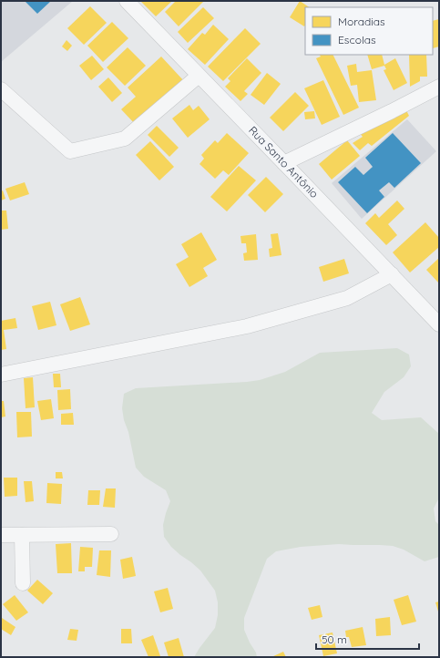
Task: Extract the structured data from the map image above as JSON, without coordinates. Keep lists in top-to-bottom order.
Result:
{
  "streets": {
    "street": ["Rua Santo Antônio"]
  },
  "legend": ["Moradias", "Escolas"],
  "scale_bar": "50 m"
}
